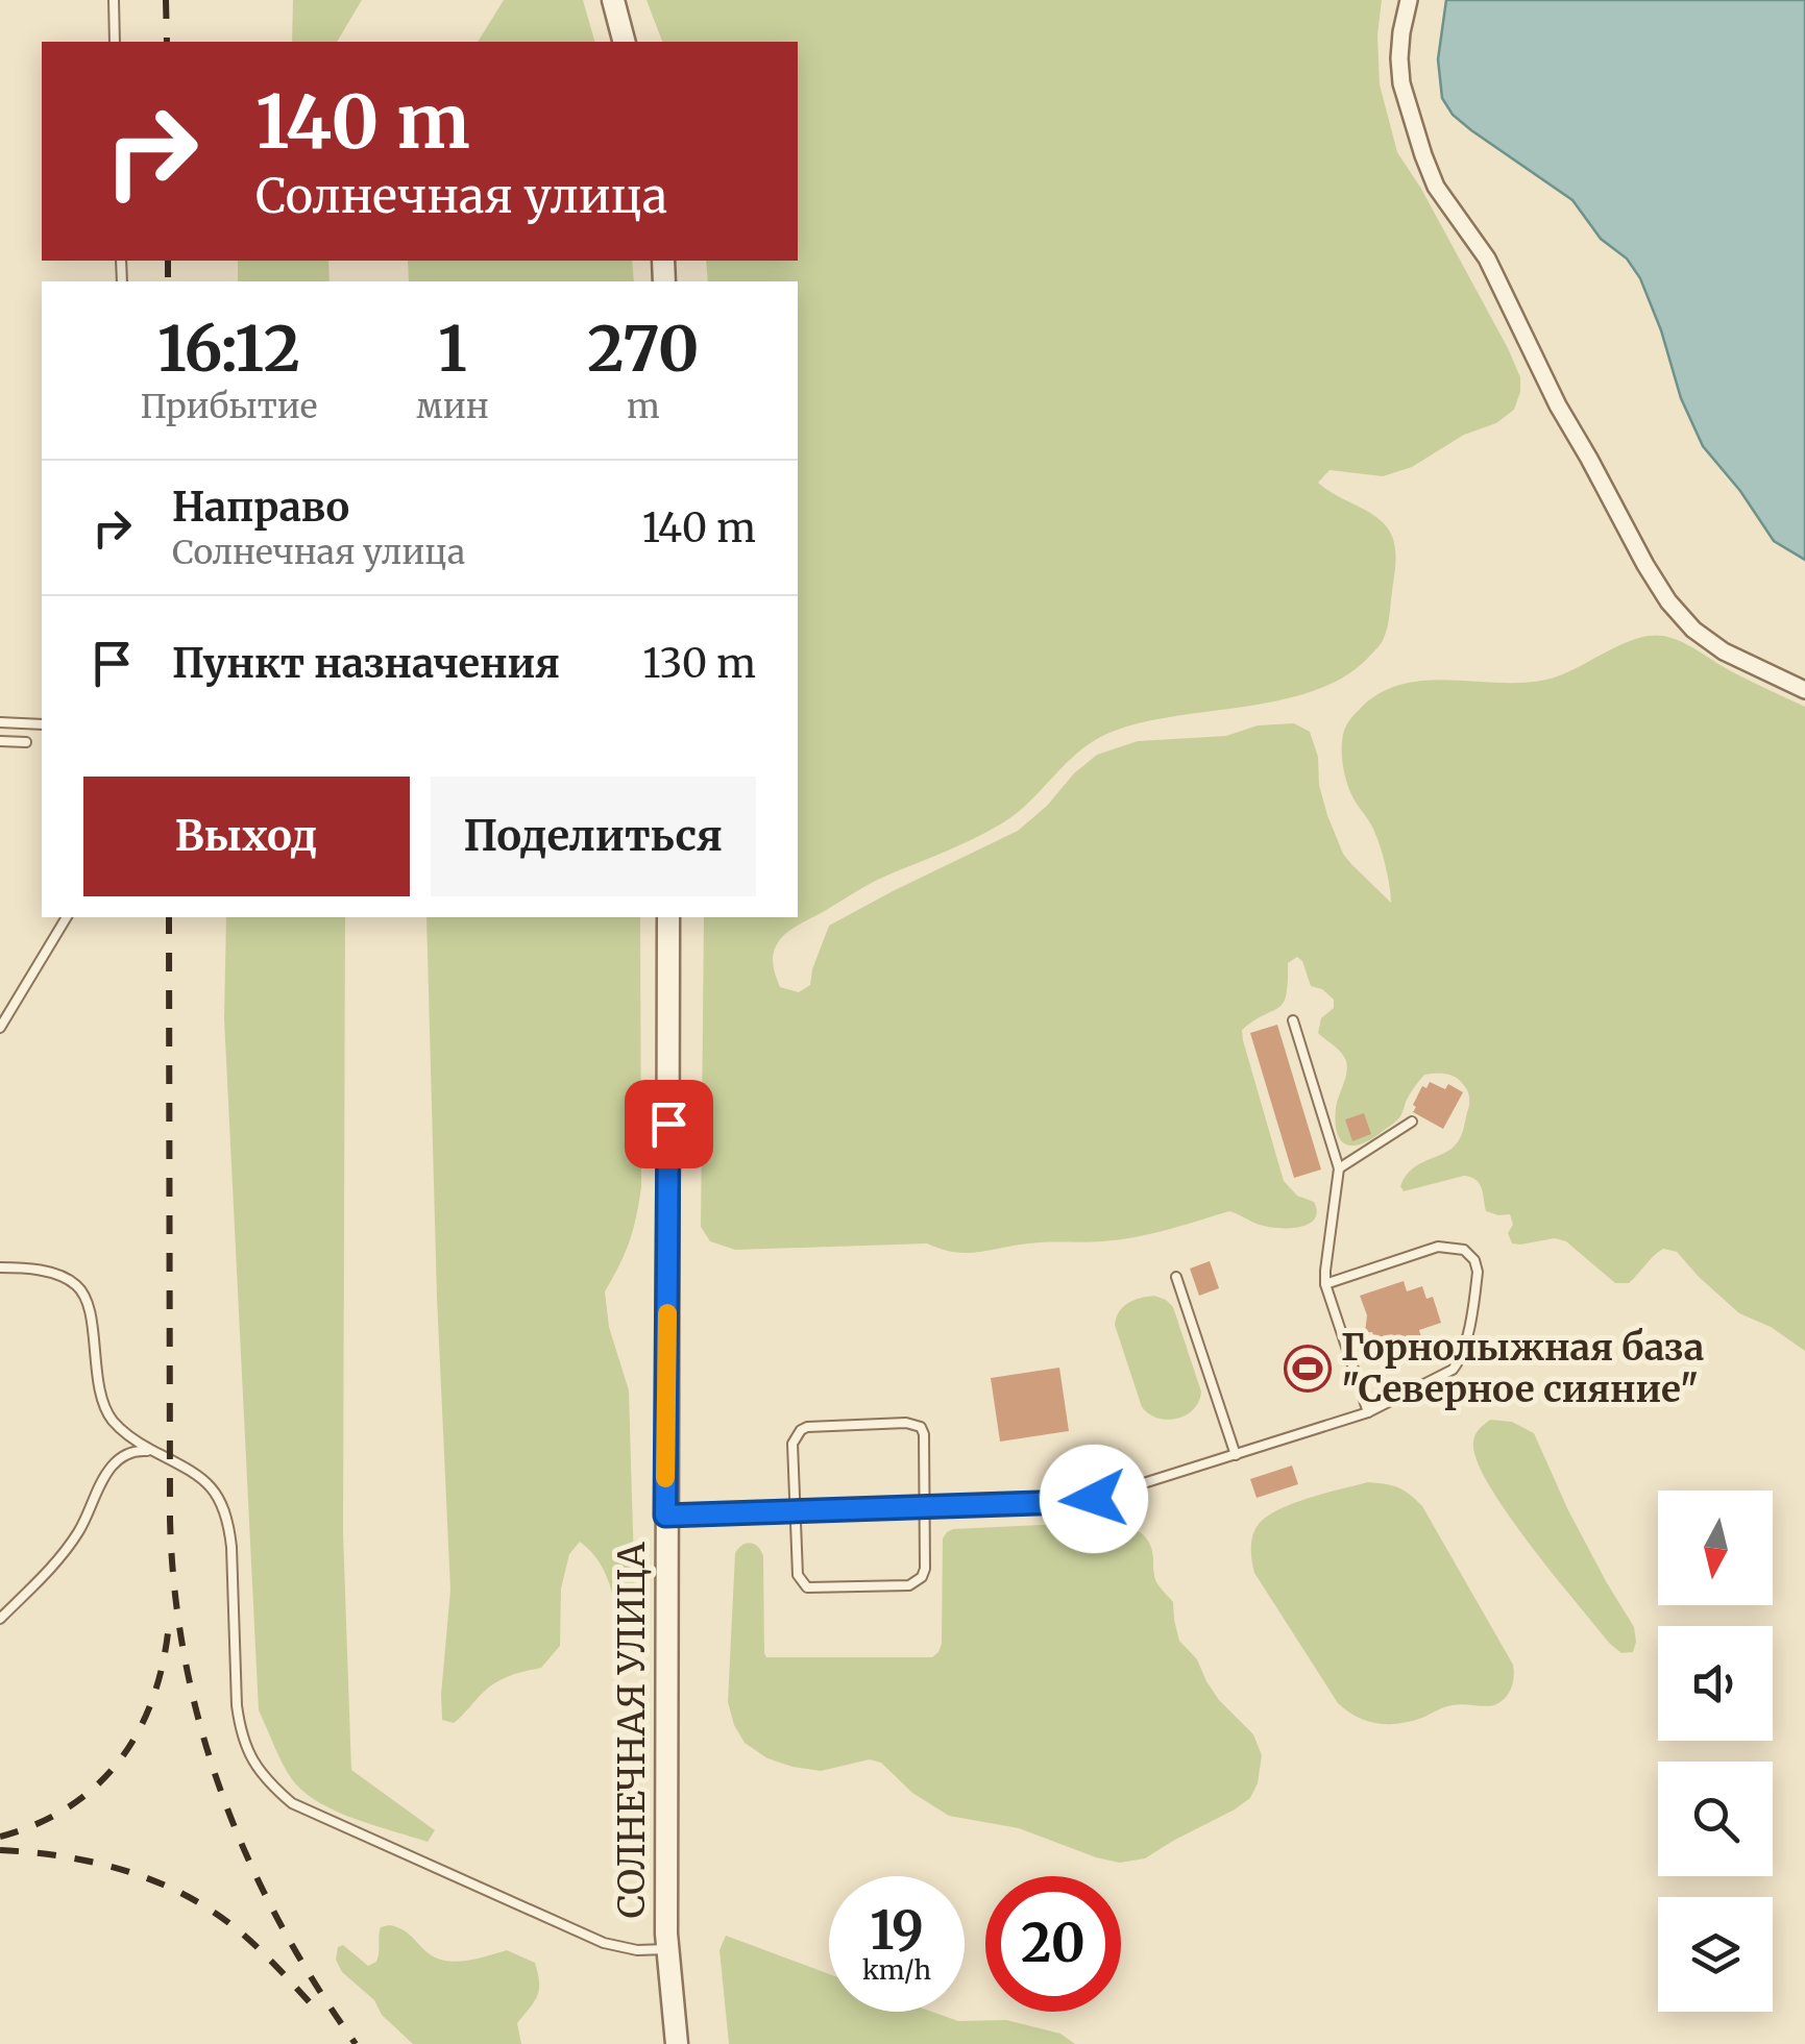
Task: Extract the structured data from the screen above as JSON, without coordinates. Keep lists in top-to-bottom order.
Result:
{
  "streets": {
    "street": ["СОЛНЕЧНАЯ УЛИЦА"]
  },
  "places": {
    "sports": ["Горнолыжная база \"Северное сияние\""]
  },
  "north": "bottom",
  "page": {
    "turn": ["140 m", "Солнечная улица"],
    "eta": [
      "16:12",
      "Прибытие",
      "1",
      "мин",
      "270",
      "m"
    ],
    "list": [
      {
        "name": "Направо",
        "note": "Солнечная улица",
        "value": "140 m"
      },
      {
        "name": "Пункт назначения",
        "value": "130 m"
      }
    ],
    "buttons": ["Выход", "Поделиться"],
    "speed": "19 km/h",
    "limit": "20"
  }
}
